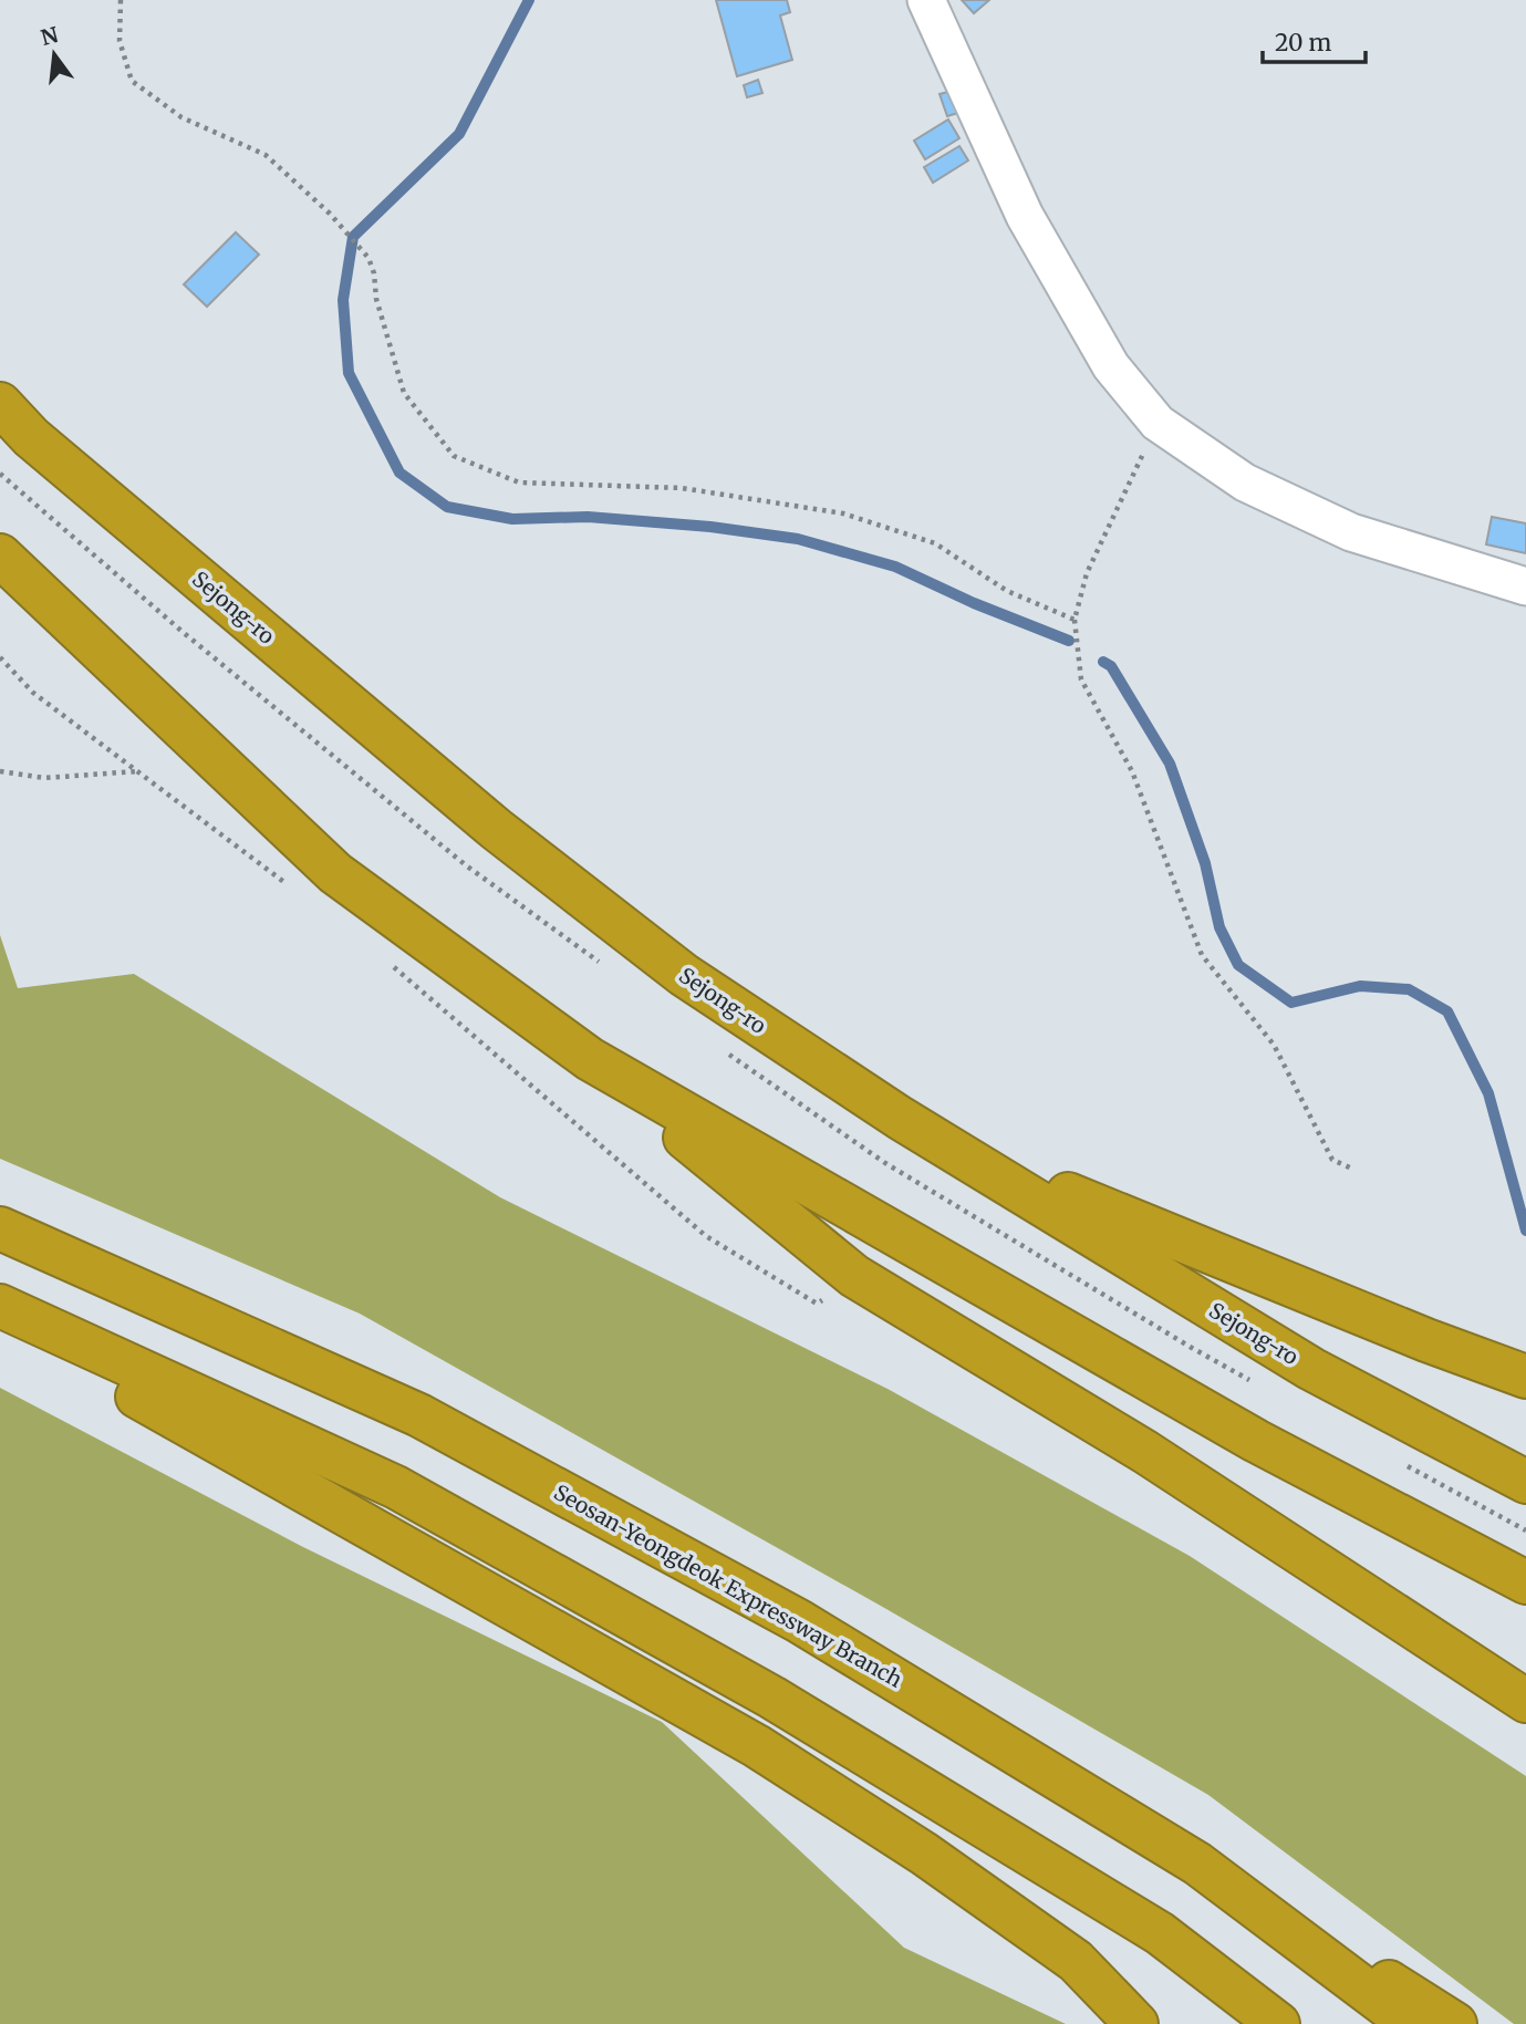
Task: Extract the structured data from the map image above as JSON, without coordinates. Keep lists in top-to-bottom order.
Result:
{
  "streets": {
    "highway": ["Sejong-ro", "Seosan-Yeongdeok Expressway Branch"]
  },
  "scale_bar": "20 m",
  "north": "top"
}
